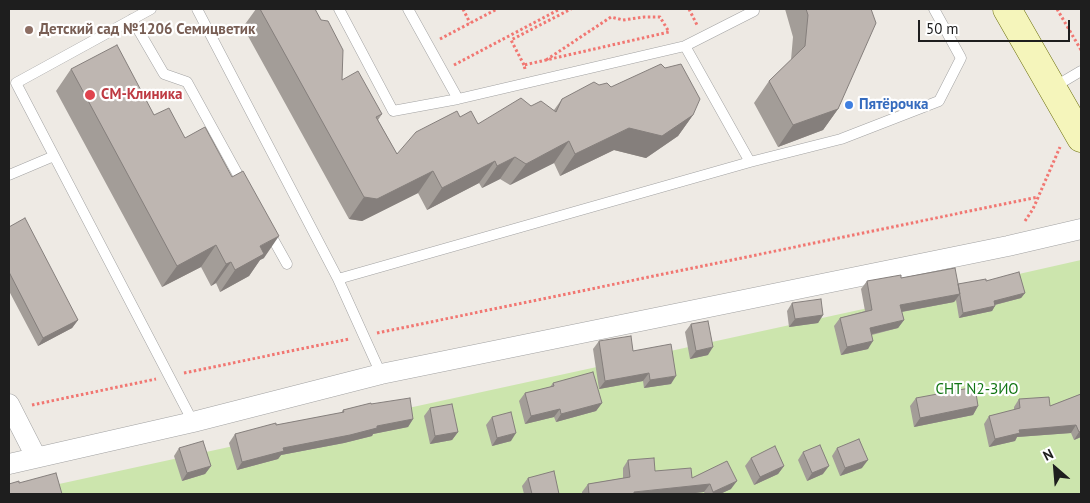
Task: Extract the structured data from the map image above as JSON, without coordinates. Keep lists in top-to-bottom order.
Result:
{
  "parks": ["СНТ N2-ЗИО"],
  "places": ["Детский сад №1206 Семицветик", "СМ-Клиника", "Пятёрочка"],
  "scale_bar": "50 m",
  "north": "top left"
}
